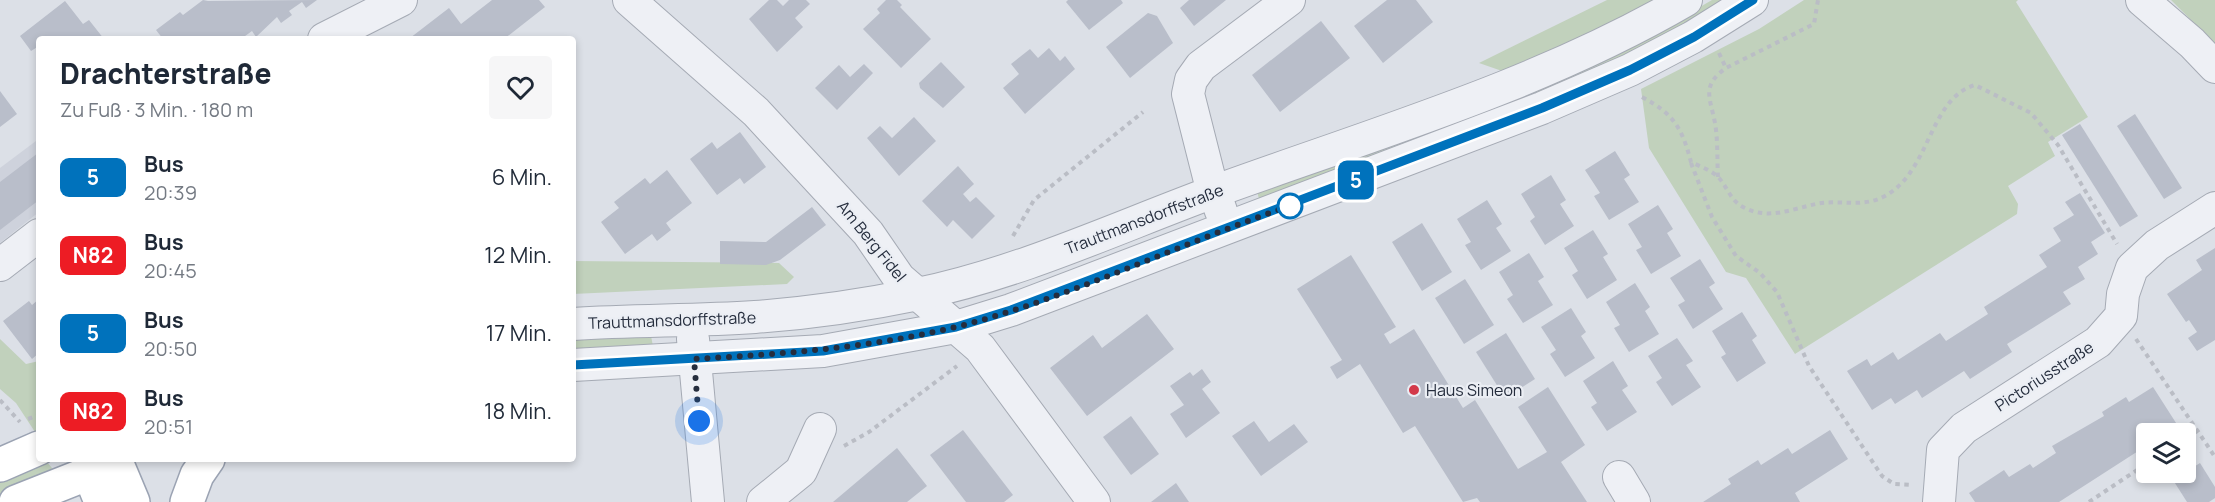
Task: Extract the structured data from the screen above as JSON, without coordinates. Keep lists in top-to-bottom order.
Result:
{
  "streets": {
    "street": ["Trauttmansdorffstraße", "Am Berg Fidel", "Pictoriusstraße"]
  },
  "crossings": [
    ["Trauttmansdorffstraße", "Am Berg Fidel"]
  ],
  "places": ["Haus Simeon"],
  "lines": ["bus line 5"],
  "page": {
    "on_map": "5",
    "heading": ["Drachterstraße", "Zu Fuß · 3 Min. · 180 m"],
    "list": [
      {
        "mark": "5",
        "name": "Bus",
        "note": "20:39",
        "value": "6 Min."
      },
      {
        "mark": "N82",
        "name": "Bus",
        "note": "20:45",
        "value": "12 Min."
      },
      {
        "mark": "5",
        "name": "Bus",
        "note": "20:50",
        "value": "17 Min."
      },
      {
        "mark": "N82",
        "name": "Bus",
        "note": "20:51",
        "value": "18 Min."
      }
    ]
  }
}
